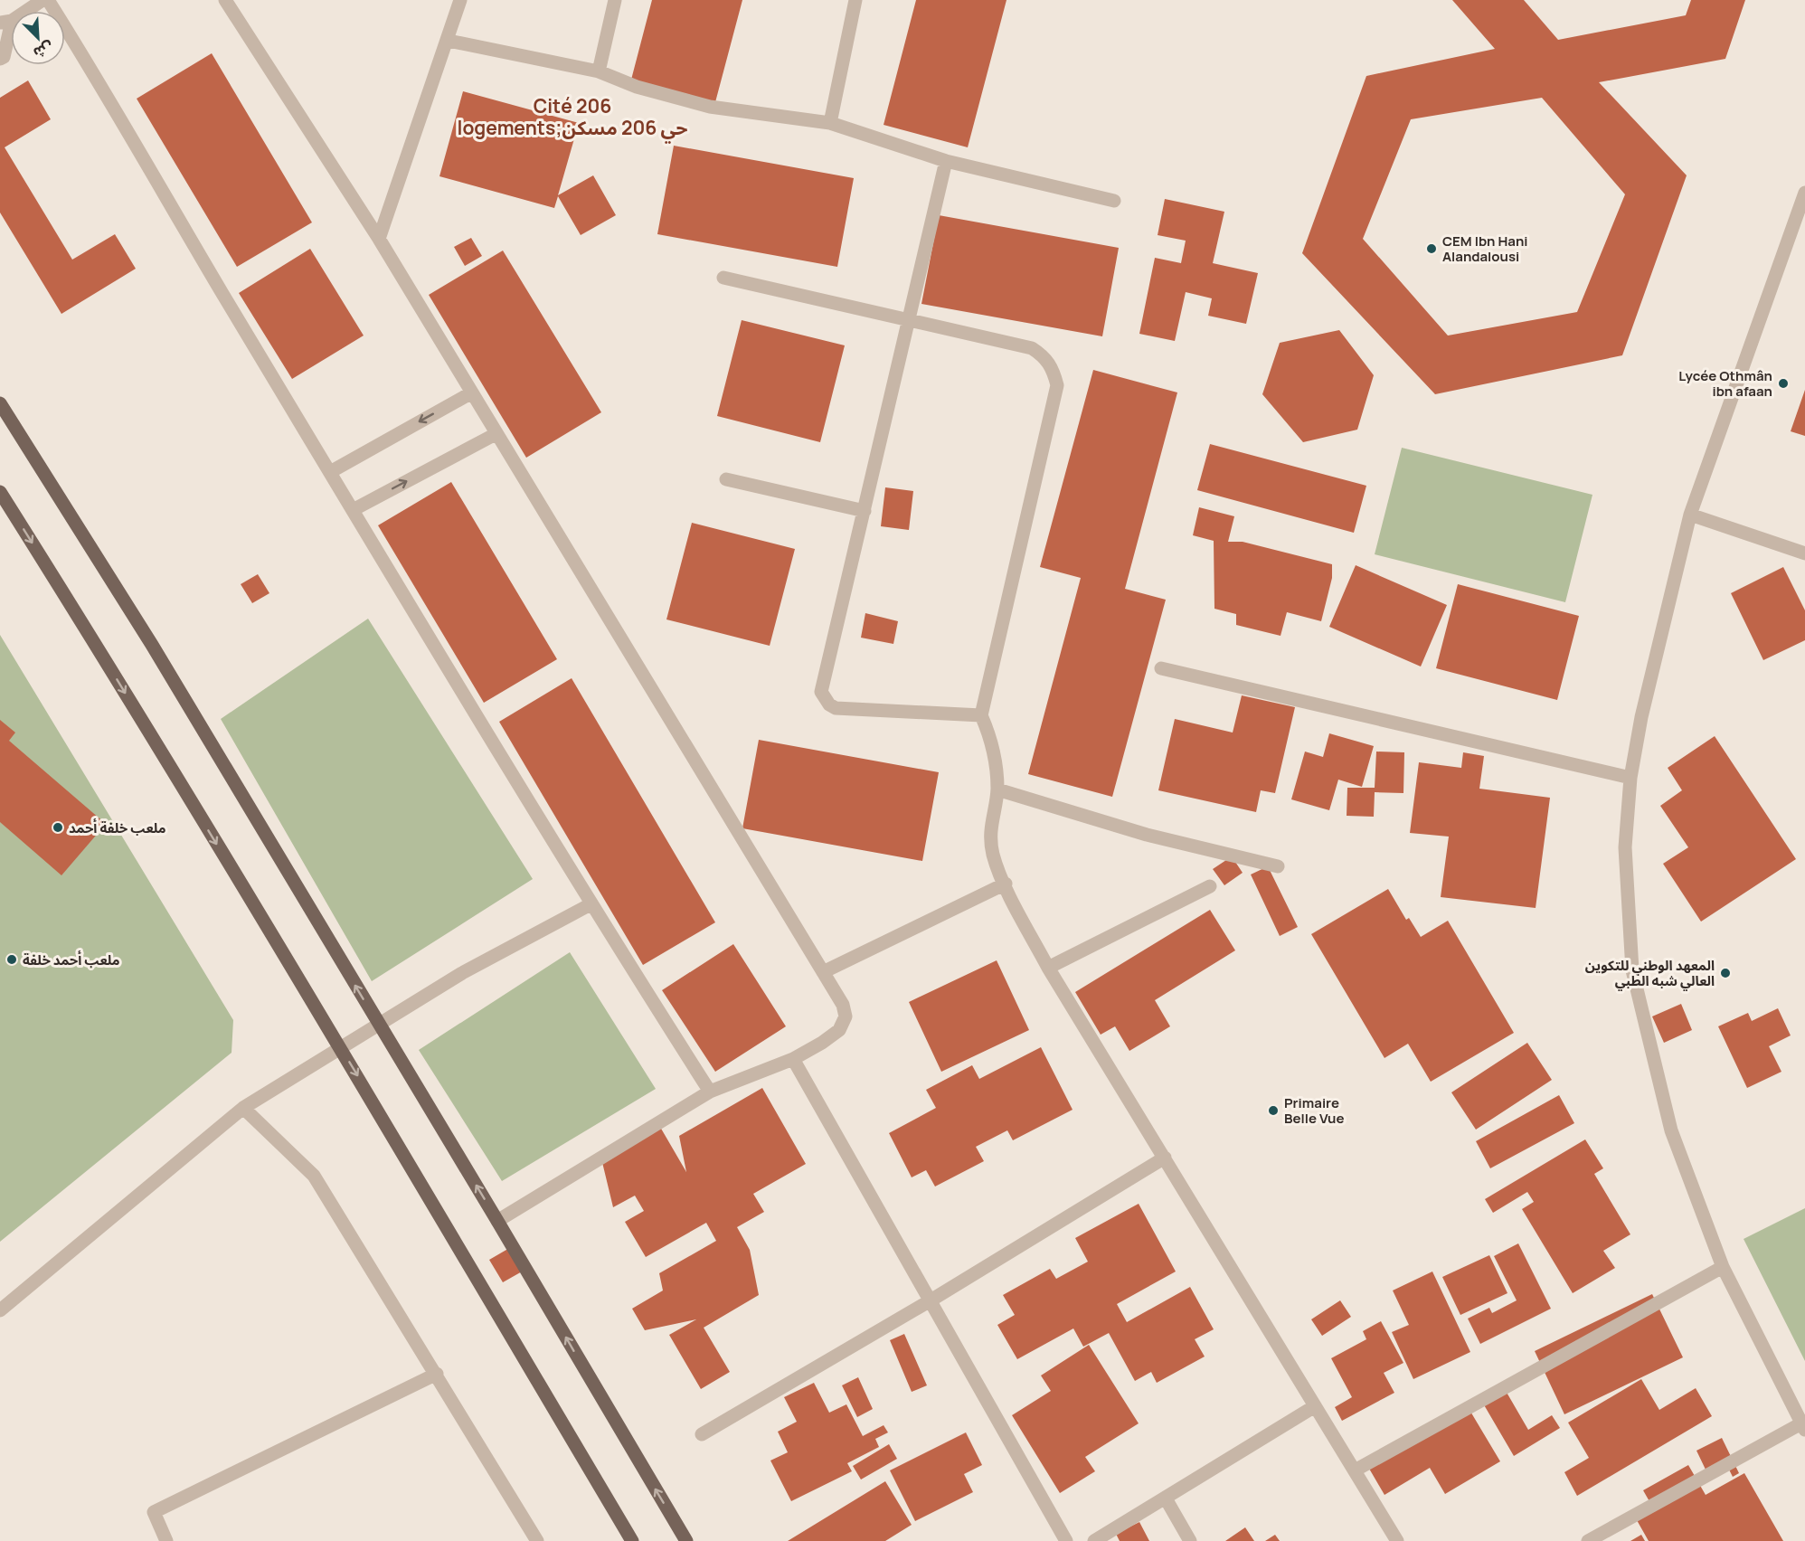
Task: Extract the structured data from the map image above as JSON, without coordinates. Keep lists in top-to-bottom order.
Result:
{
  "districts": ["Cité 206 logements;حي 206 مسكن"],
  "places": [
    "CEM Ibn Hani Alandalousi",
    "Lycée Othmân ibn afaan",
    "ملعب خلفة أحمد",
    "ملعب أحمد خلفة",
    "المعهد الوطني للتكوين العالي شبه الطبي",
    "Primaire Belle Vue"
  ],
  "north": "bottom right"
}
